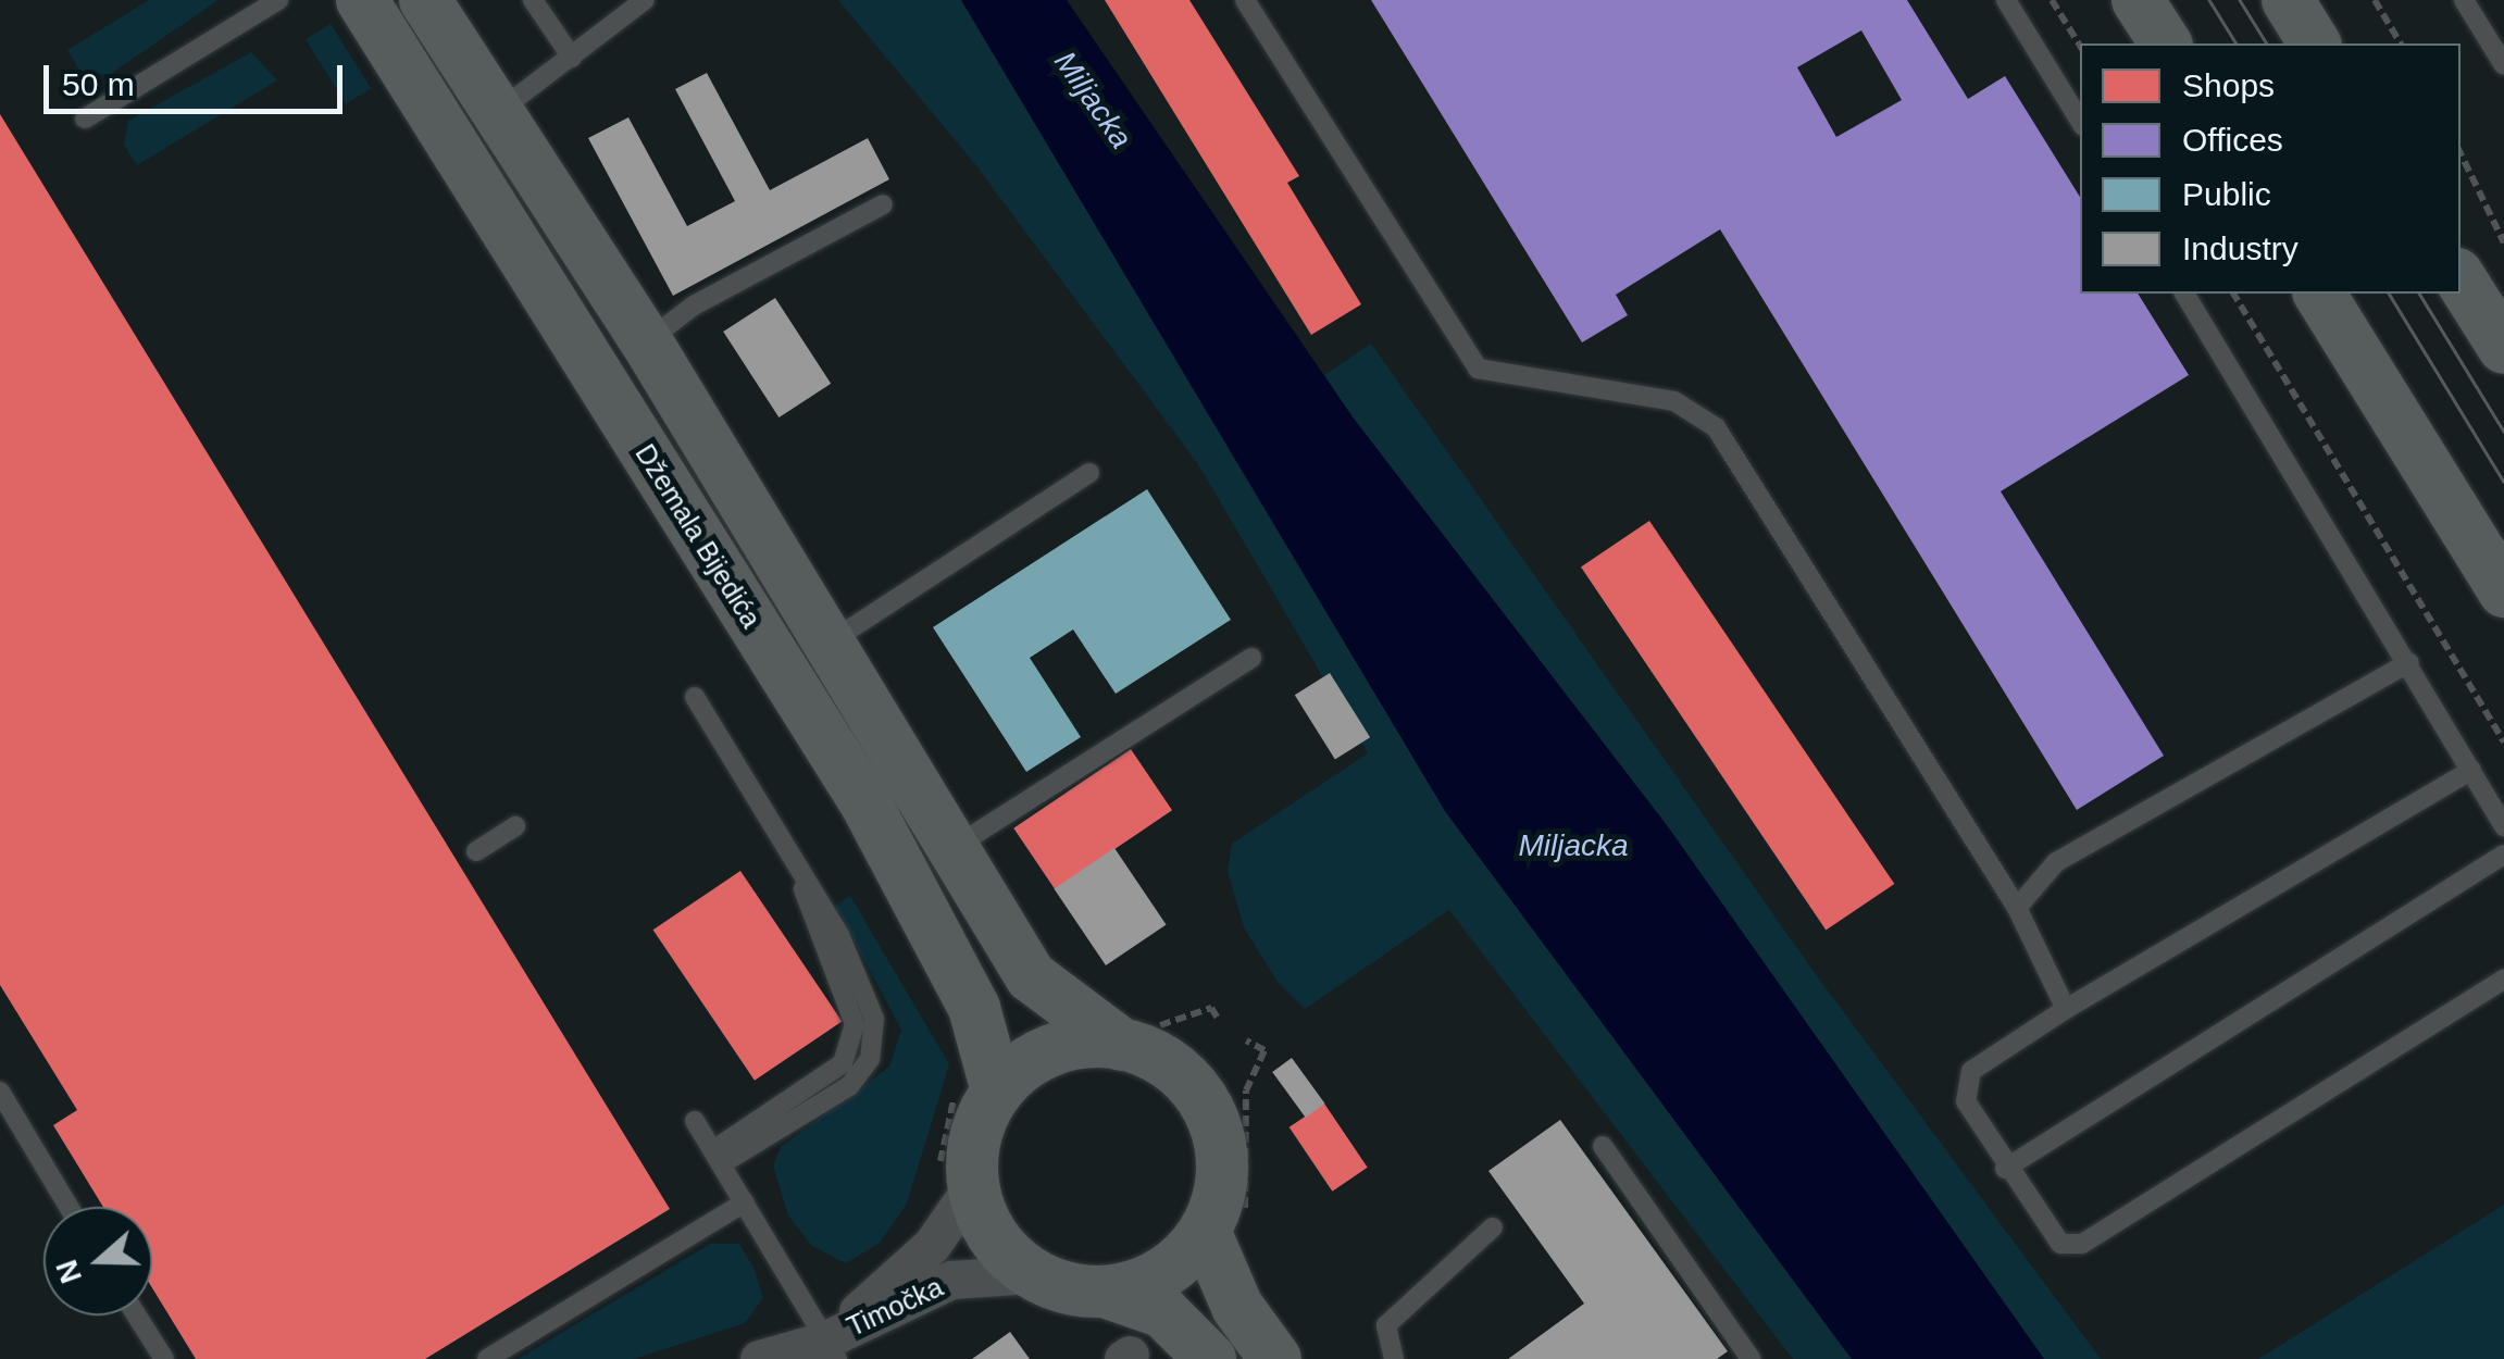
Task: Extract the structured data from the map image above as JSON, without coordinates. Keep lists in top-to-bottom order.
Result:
{
  "streets": {
    "street": ["Džemala Bijedića", "Timočka"]
  },
  "crossings": [
    ["Džemala Bijedića", "Timočka"]
  ],
  "water": ["Miljacka"],
  "legend": [
    "Shops",
    "Offices",
    "Public",
    "Industry"
  ],
  "scale_bar": "50 m",
  "north": "left"
}
